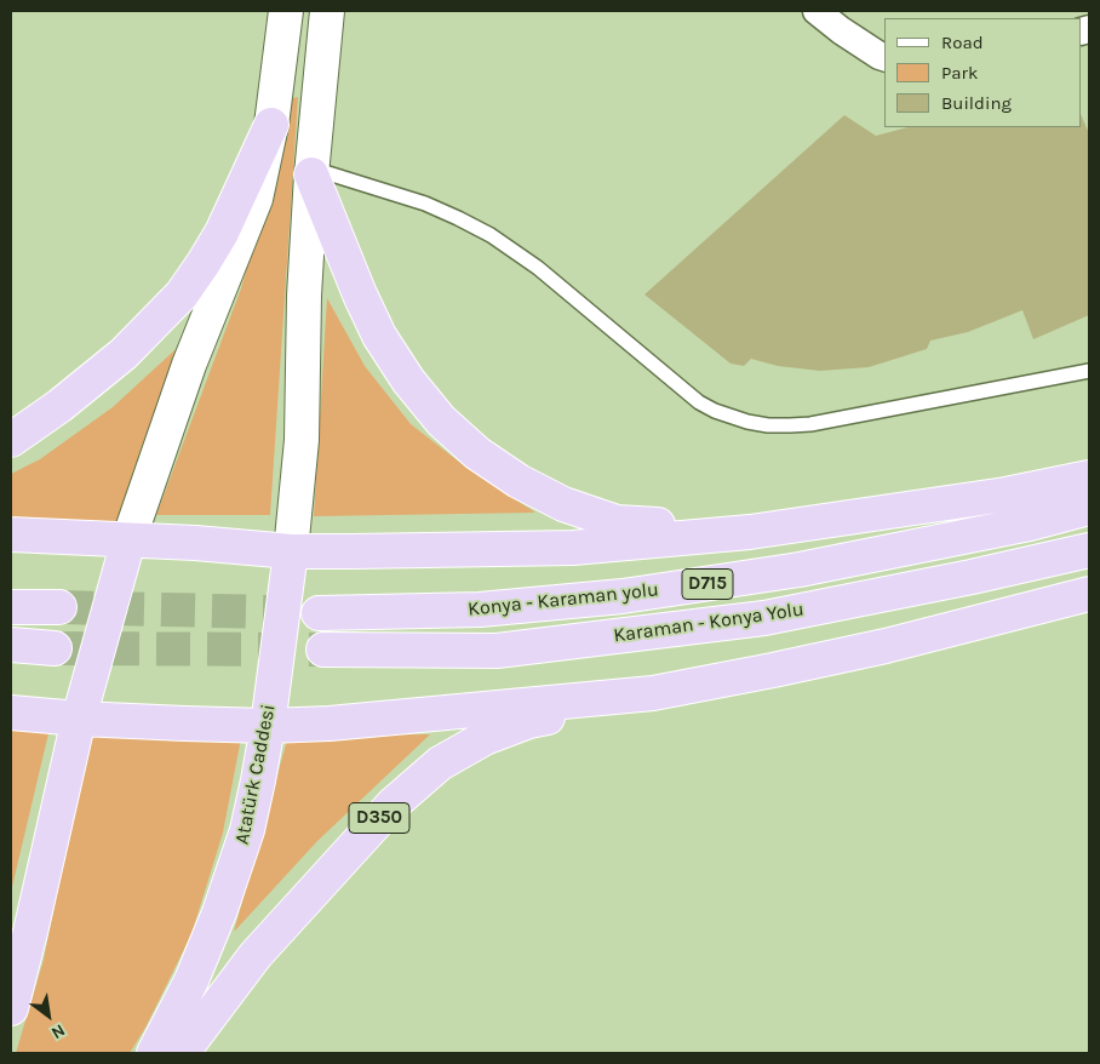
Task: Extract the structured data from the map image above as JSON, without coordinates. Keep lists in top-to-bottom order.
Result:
{
  "streets": {
    "highway": [
      "D715",
      "Konya - Karaman yolu",
      "Karaman - Konya Yolu",
      "Atatürk Caddesi",
      "D350"
    ]
  },
  "legend": ["Road", "Park", "Building"],
  "north": "bottom right"
}
